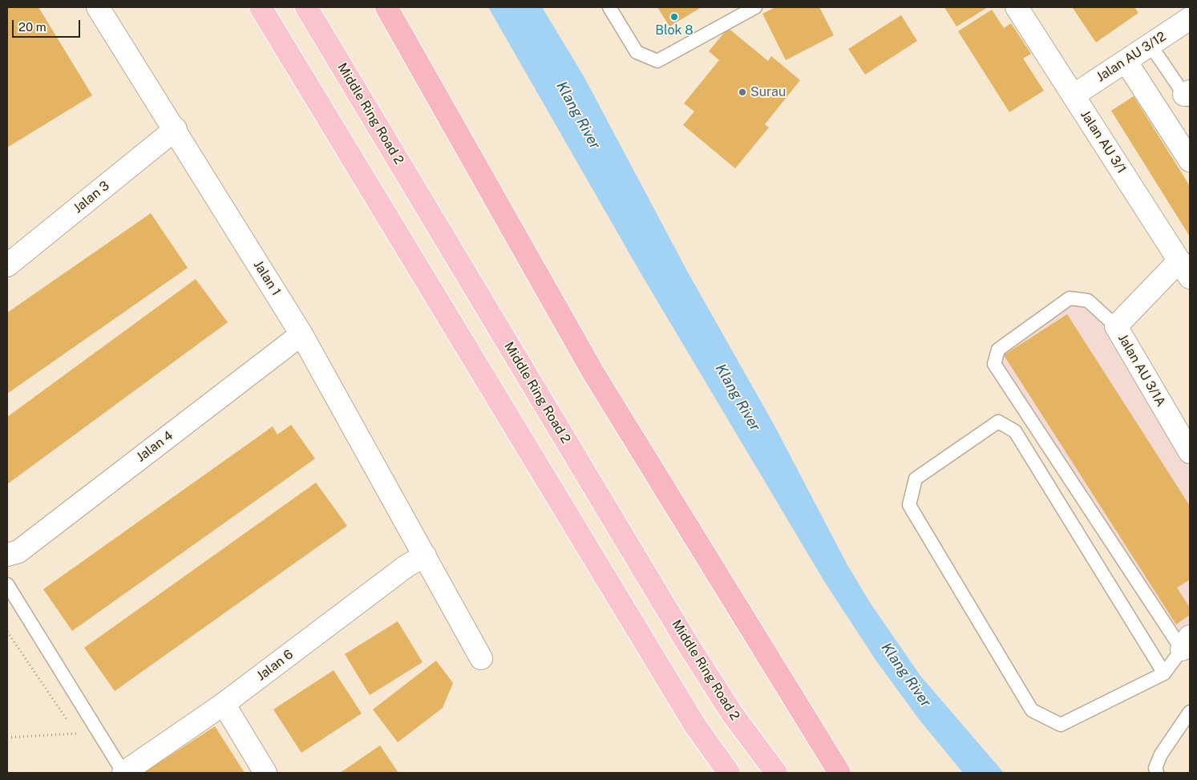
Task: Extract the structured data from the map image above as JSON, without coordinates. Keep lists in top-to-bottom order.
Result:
{
  "streets": {
    "highway": ["Middle Ring Road 2"],
    "street": [
      "Jalan AU 3/12",
      "Jalan AU 3/1",
      "Jalan 3",
      "Jalan 1",
      "Jalan AU 3/1A",
      "Jalan 4",
      "Jalan 6"
    ]
  },
  "crossings": [
    ["Jalan AU 3/12", "Jalan AU 3/1"],
    ["Jalan AU 3/1", "Jalan AU 3/1A"],
    ["Jalan 3", "Jalan 1"],
    ["Jalan 1", "Jalan 4"],
    ["Jalan 1", "Jalan 6"]
  ],
  "water": ["Klang River"],
  "places": ["Blok 8", "Surau"],
  "scale_bar": "20 m"
}
